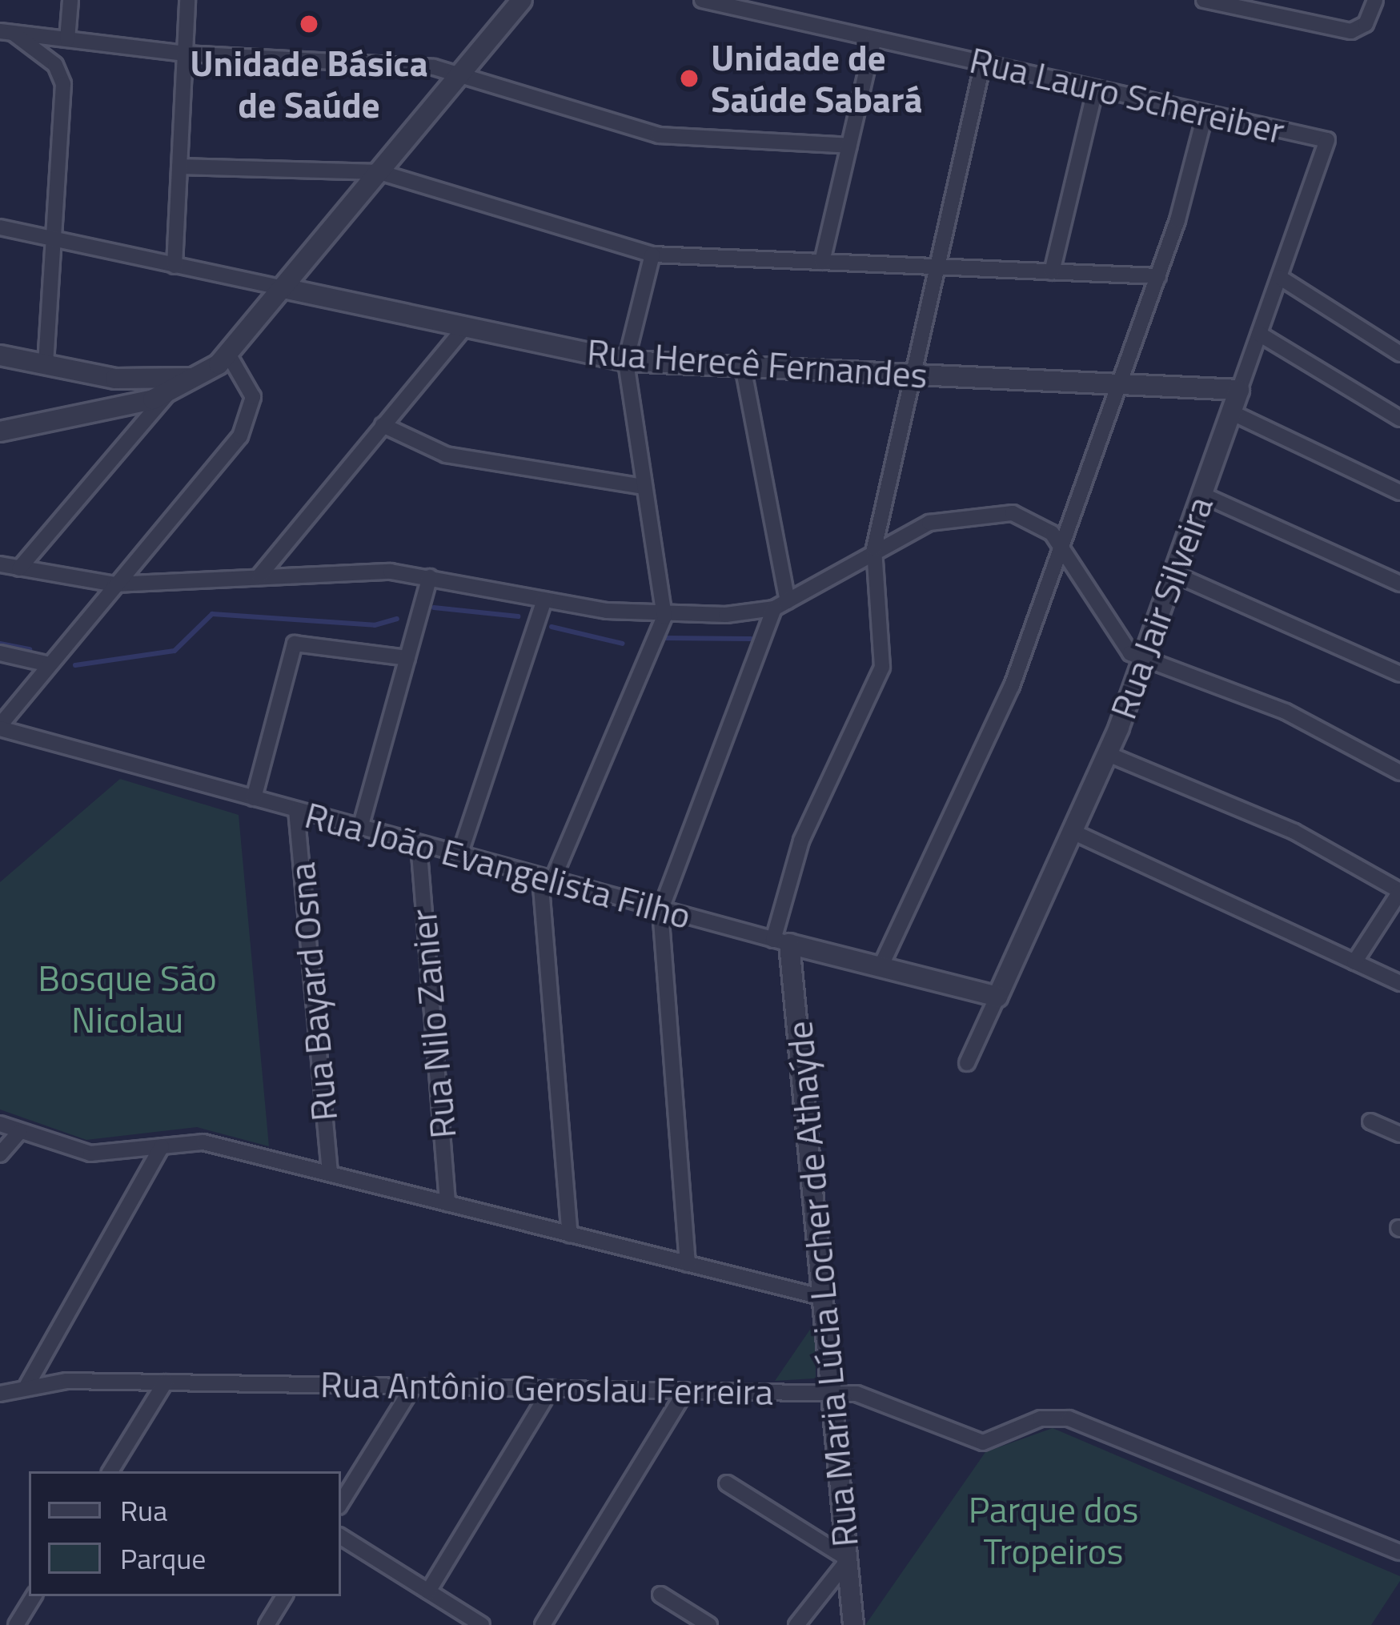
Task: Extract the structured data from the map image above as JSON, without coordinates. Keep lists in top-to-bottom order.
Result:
{
  "streets": {
    "street": [
      "Rua Lauro Schereiber",
      "Rua Herecê Fernandes",
      "Rua Jair Silveira",
      "Rua João Evangelista Filho",
      "Rua Bayard Osna",
      "Rua Nilo Zanier",
      "Rua Maria Lúcia Locher de Athaýde",
      "Rua Antônio Geroslau Ferreira"
    ]
  },
  "crossings": [
    ["Rua Lauro Schereiber", "Rua Jair Silveira"],
    ["Rua Herecê Fernandes", "Rua Jair Silveira"],
    ["Rua Jair Silveira", "Rua João Evangelista Filho"],
    ["Rua João Evangelista Filho", "Rua Bayard Osna"],
    ["Rua João Evangelista Filho", "Rua Nilo Zanier"],
    ["Rua João Evangelista Filho", "Rua Maria Lúcia Locher de Athaýde"],
    ["Rua Maria Lúcia Locher de Athaýde", "Rua Antônio Geroslau Ferreira"]
  ],
  "parks": ["Bosque São Nicolau", "Parque dos Tropeiros"],
  "places": ["Unidade Básica de Saúde", "Unidade de Saúde Sabará"],
  "legend": ["Rua", "Parque"]
}
